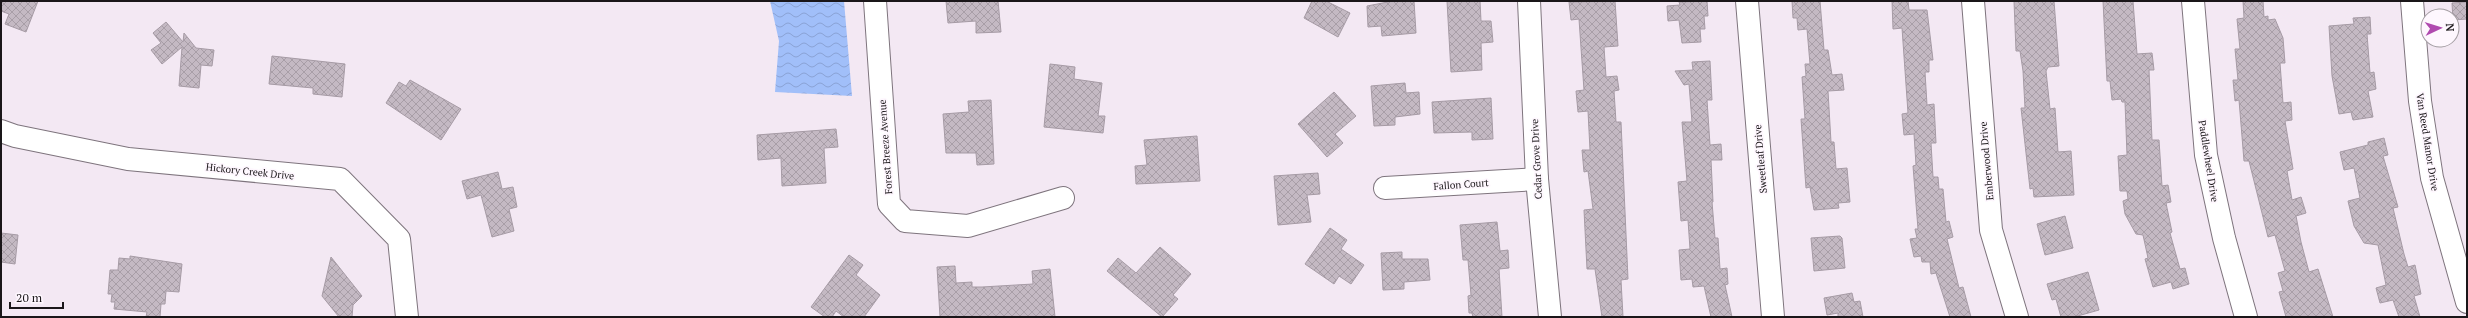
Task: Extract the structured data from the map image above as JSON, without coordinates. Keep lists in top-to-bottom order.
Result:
{
  "streets": {
    "street": [
      "Van Reed Manor Drive",
      "Forest Breeze Avenue",
      "Cedar Grove Drive",
      "Sweetleaf Drive",
      "Emberwood Drive",
      "Paddlewheel Drive",
      "Hickory Creek Drive",
      "Fallon Court"
    ]
  },
  "crossings": [
    ["Cedar Grove Drive", "Fallon Court"]
  ],
  "scale_bar": "20 m",
  "north": "right"
}
